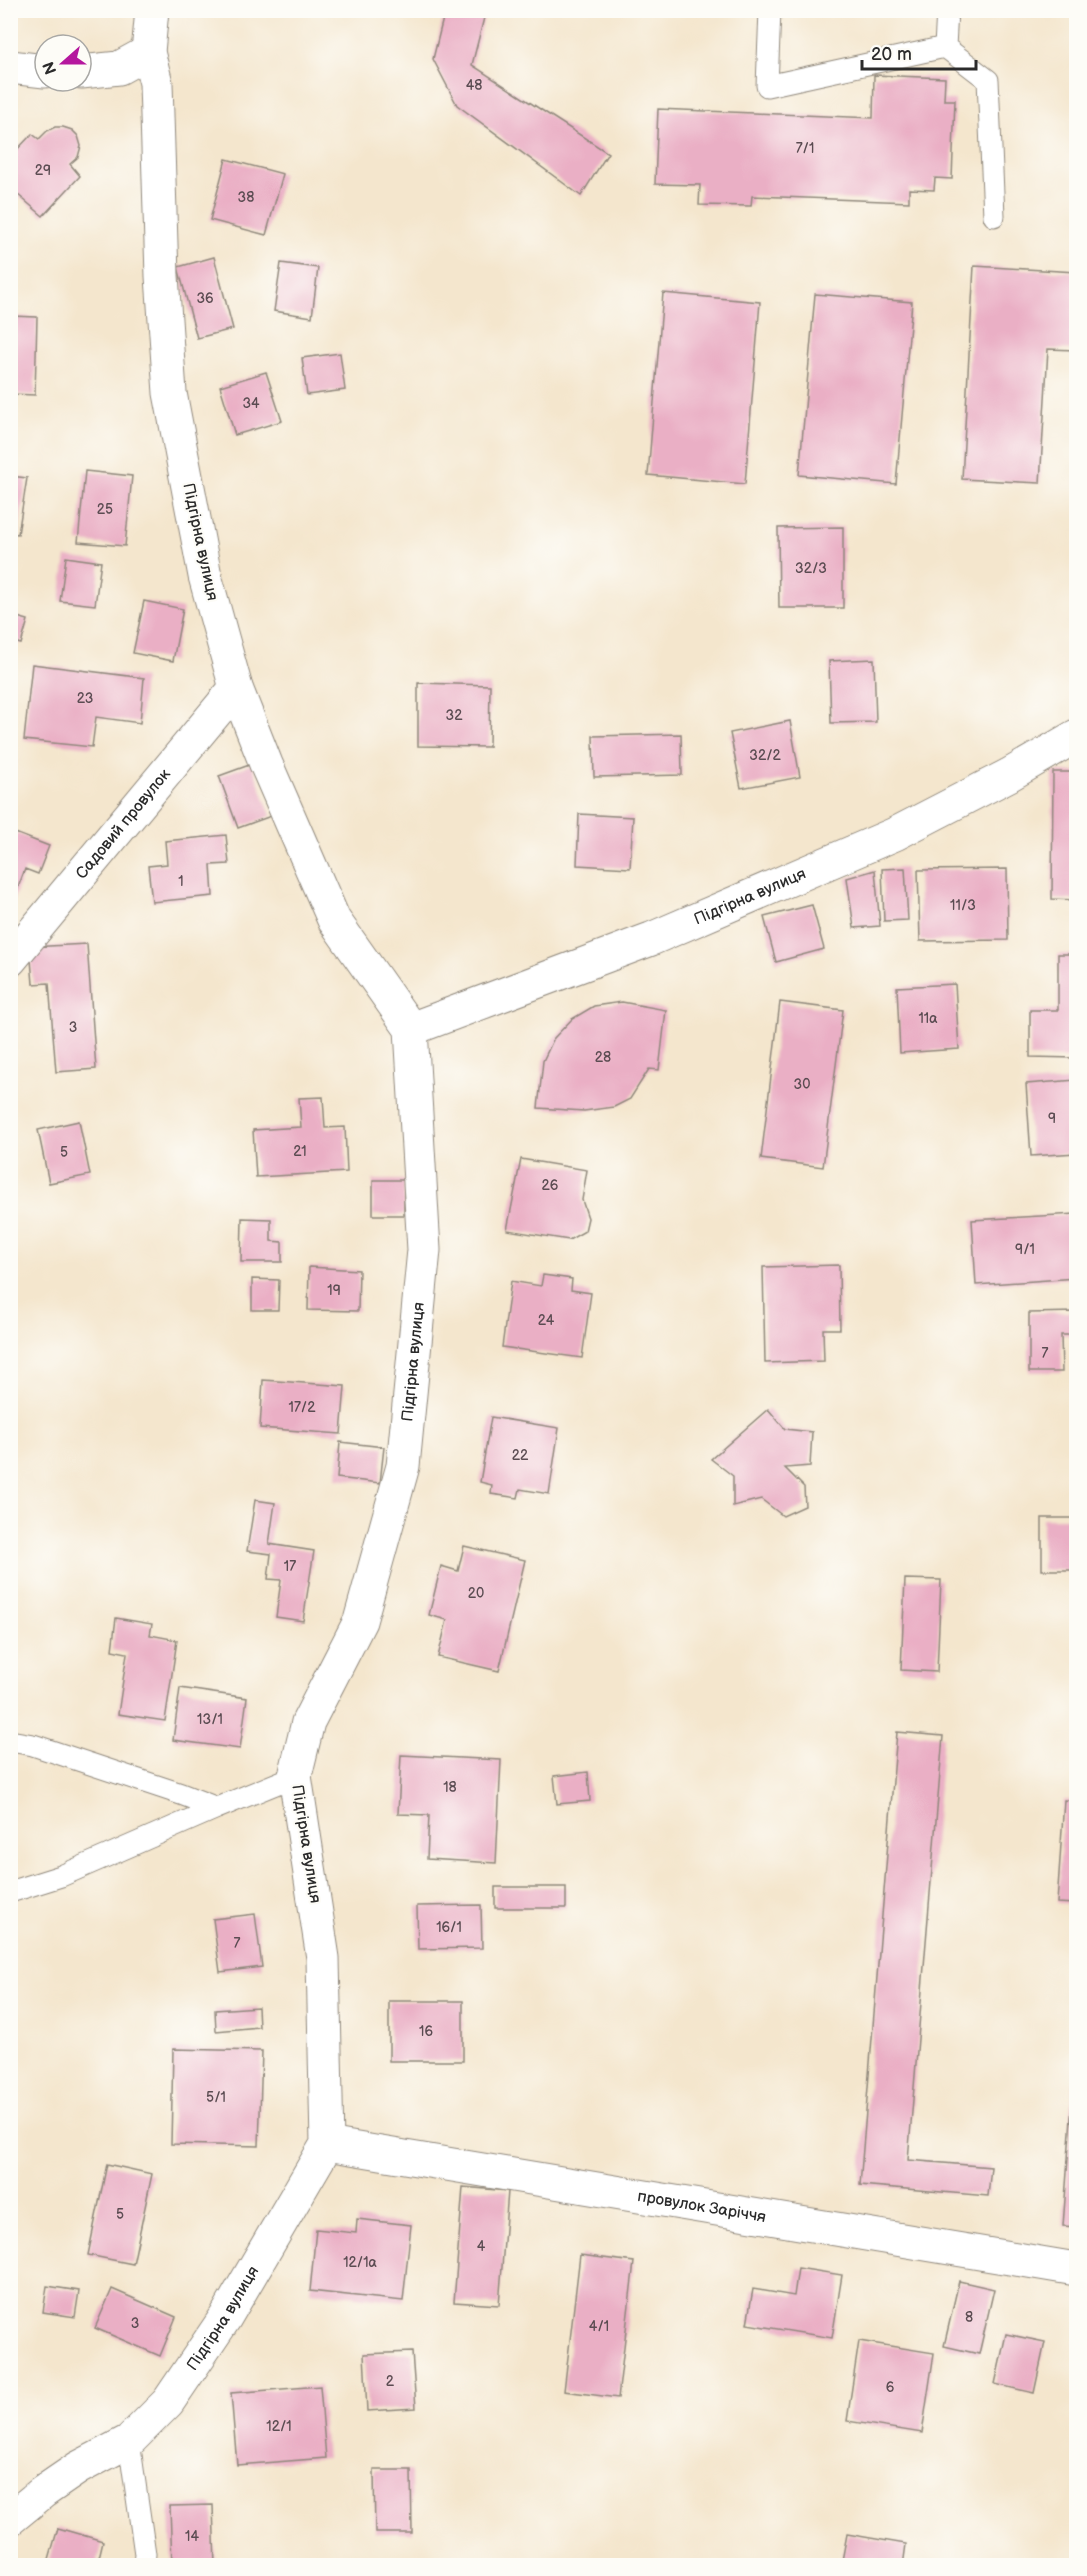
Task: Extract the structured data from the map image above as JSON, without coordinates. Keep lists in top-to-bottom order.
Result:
{
  "streets": {
    "street": ["Підгірна вулиця", "Садовий провулок", "провулок Заріччя"]
  },
  "crossings": [
    ["Підгірна вулиця", "Садовий провулок"],
    ["Підгірна вулиця", "провулок Заріччя"]
  ],
  "house_numbers": [
    "48",
    "7/1",
    "29",
    "38",
    "36",
    "34",
    "25",
    "32/3",
    "23",
    "32",
    "32/2",
    "1",
    "11/3",
    "11а",
    "3",
    "28",
    "30",
    "9",
    "21",
    "5",
    "26",
    "9/1",
    "19",
    "24",
    "7",
    "17/2",
    "22",
    "17",
    "20",
    "13/1",
    "18",
    "16/1",
    "7",
    "16",
    "5/1",
    "5",
    "4",
    "12/1а",
    "8",
    "3",
    "4/1",
    "2",
    "6",
    "12/1",
    "14"
  ],
  "scale_bar": "20 m",
  "north": "left"
}
